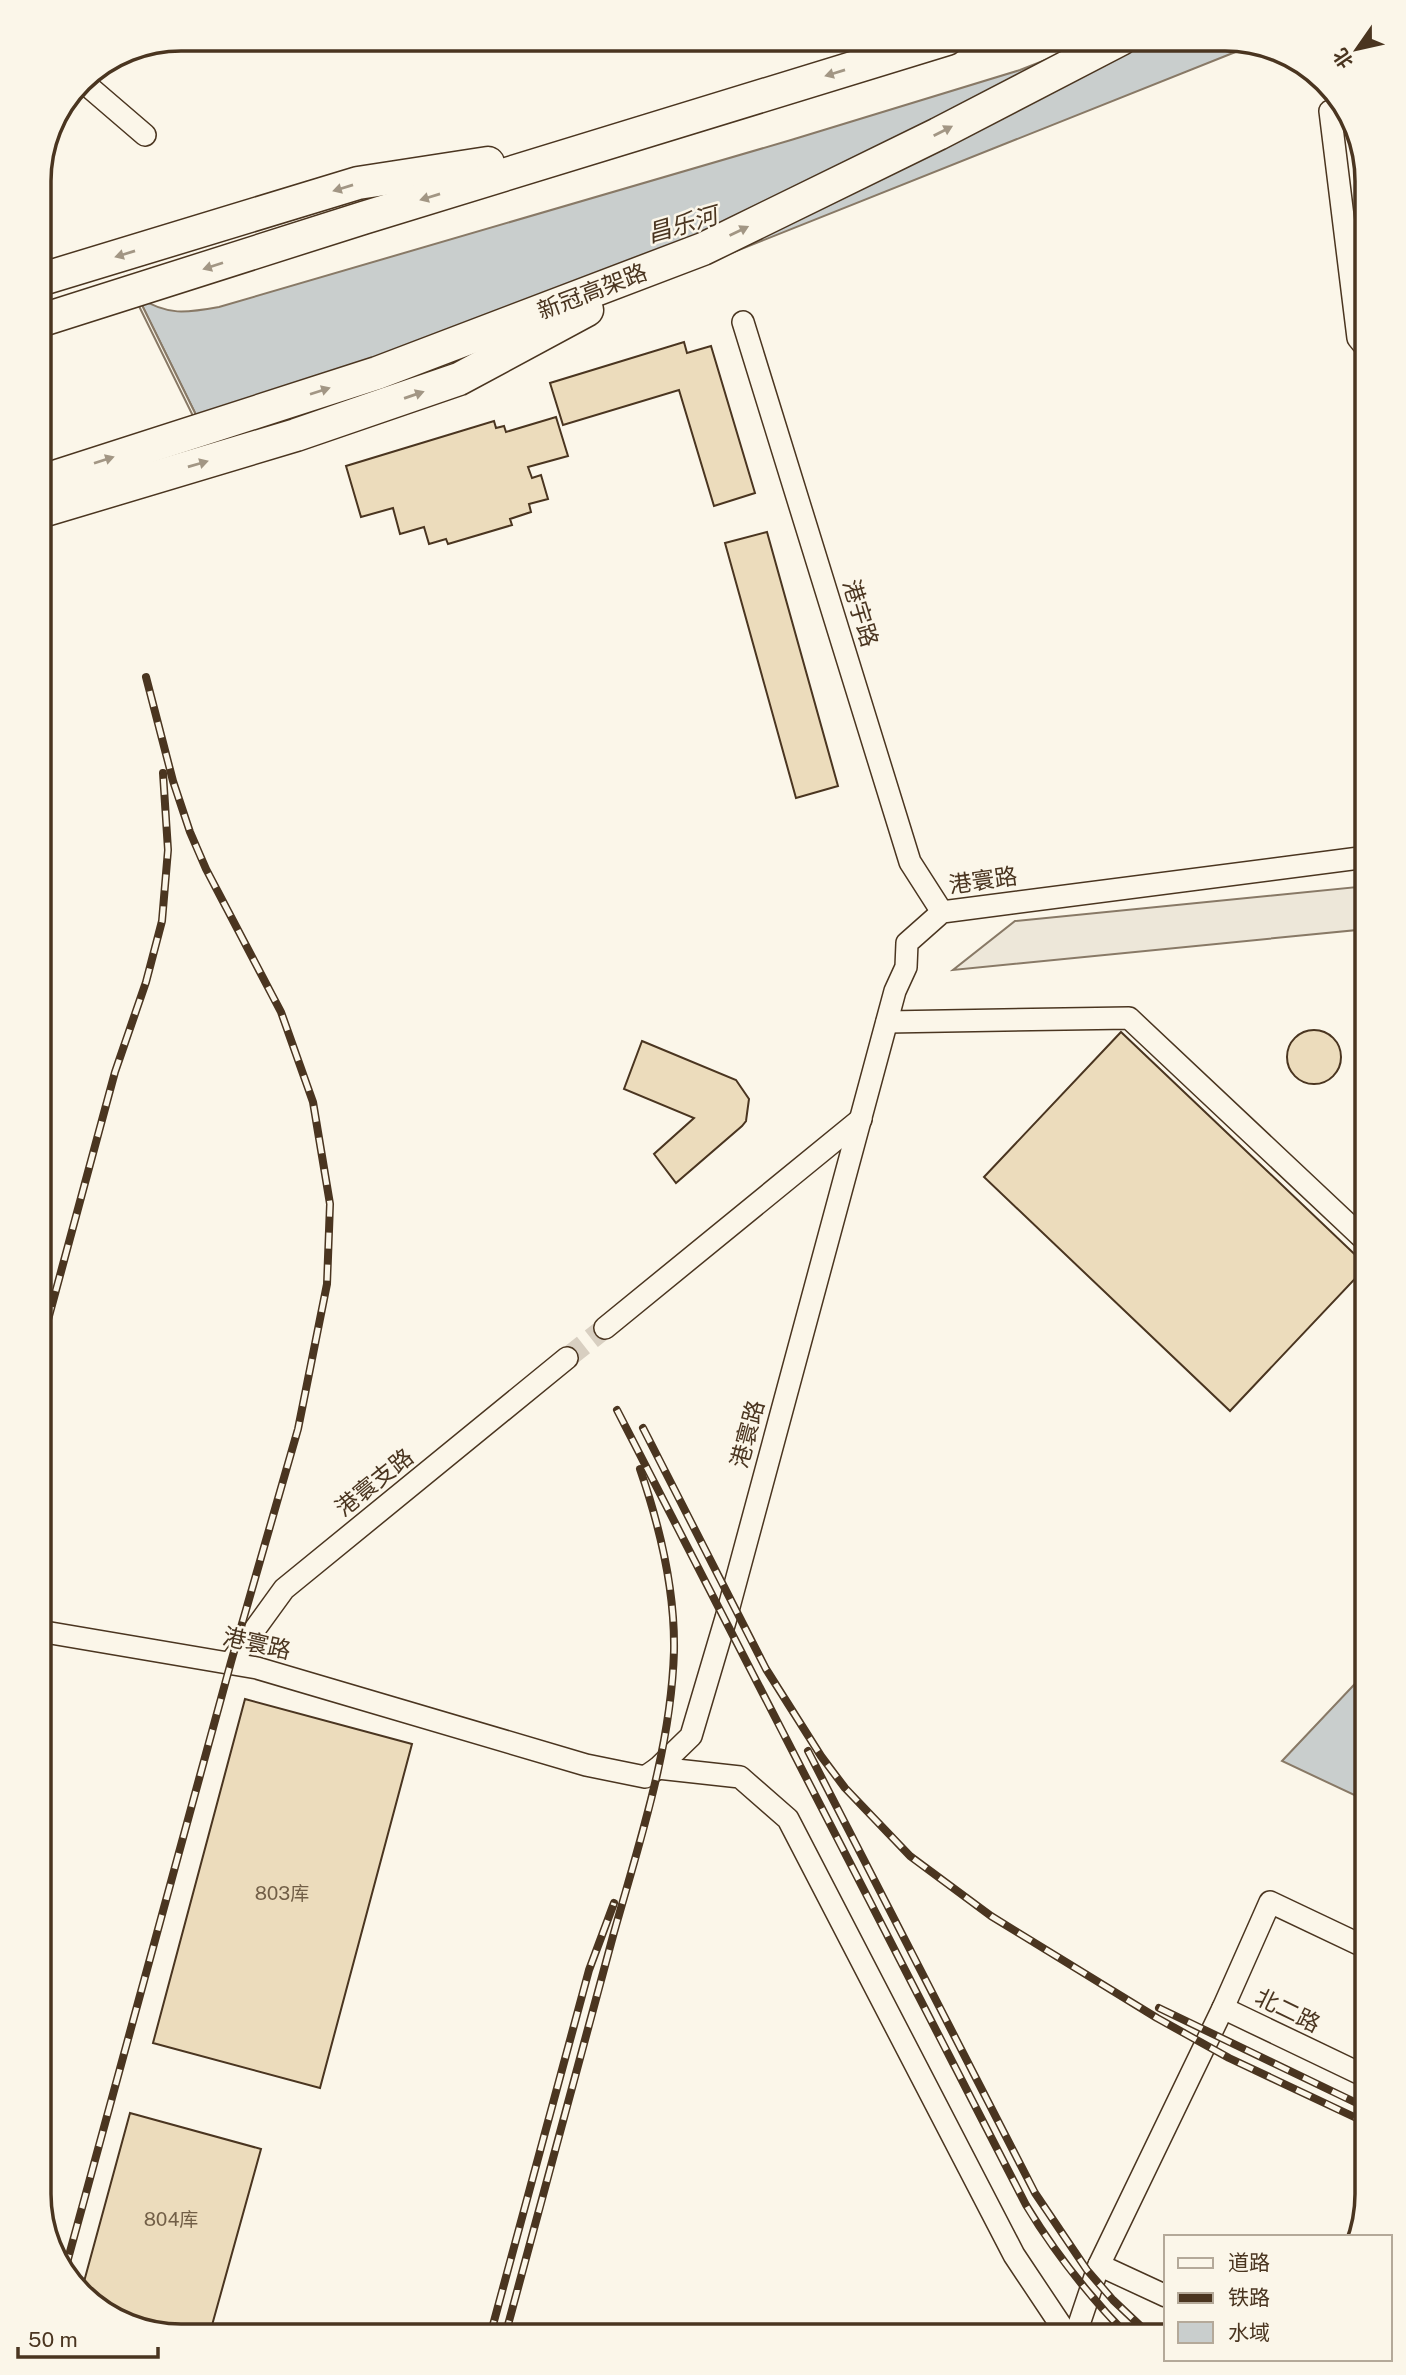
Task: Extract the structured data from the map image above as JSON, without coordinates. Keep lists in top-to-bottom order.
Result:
{
  "streets": {
    "highway": ["新冠高架路"],
    "lane": [
      "港宇路",
      "港寰路",
      "港寰支路",
      "北二路"
    ]
  },
  "crossings": [
    ["港宇路", "港寰路"],
    ["港寰路", "港寰支路"]
  ],
  "water": ["昌乐河"],
  "house_numbers": ["803库", "804库"],
  "legend": ["道路", "铁路", "水域"],
  "scale_bar": "50 m",
  "north": "bottom left"
}
